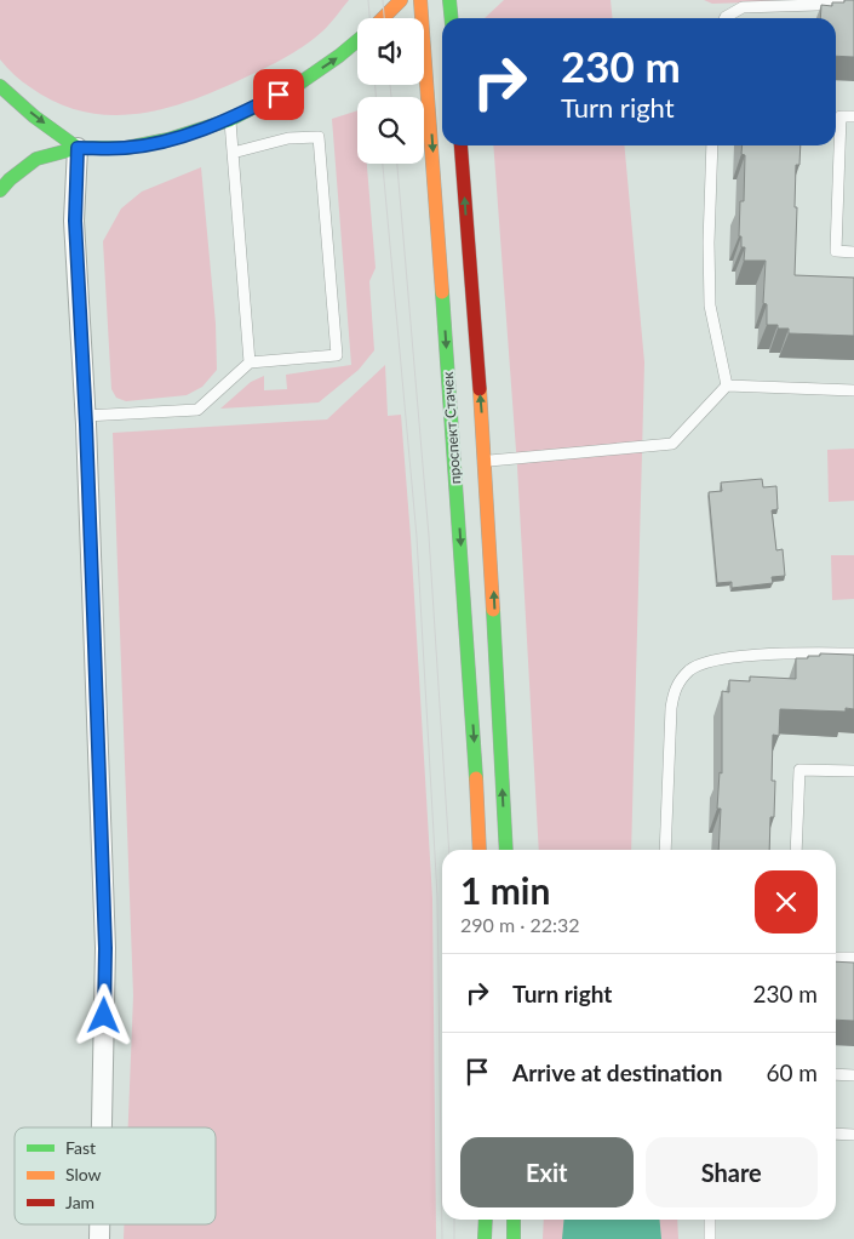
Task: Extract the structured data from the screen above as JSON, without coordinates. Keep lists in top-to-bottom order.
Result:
{
  "streets": {
    "main road": ["проспект Стачек"]
  },
  "legend": ["Fast", "Slow", "Jam"],
  "page": {
    "turn": ["230 m", "Turn right"],
    "heading": ["1 min", "290 m · 22:32"],
    "list": [
      {
        "name": "Turn right",
        "value": "230 m"
      },
      {
        "name": "Arrive at destination",
        "value": "60 m"
      }
    ],
    "buttons": ["Exit", "Share"]
  }
}
